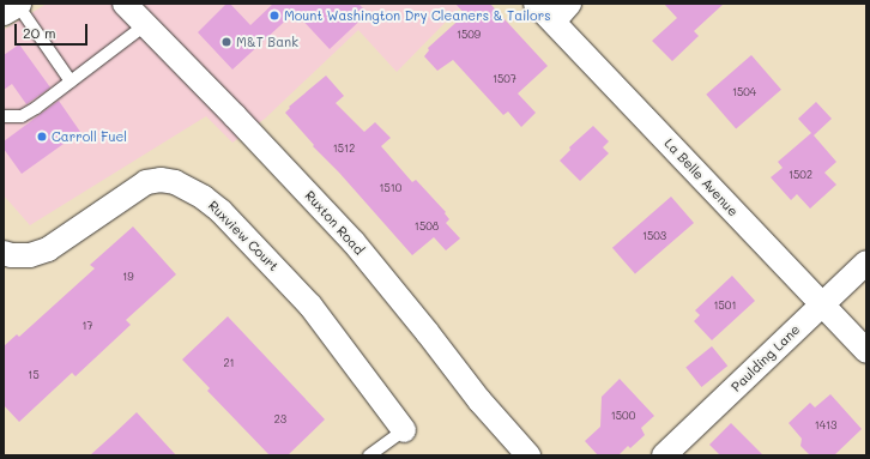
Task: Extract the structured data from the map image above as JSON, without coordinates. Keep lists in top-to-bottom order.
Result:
{
  "streets": {
    "street": [
      "La Belle Avenue",
      "Ruxton Road",
      "Ruxview Court",
      "Paulding Lane"
    ]
  },
  "crossings": [
    ["La Belle Avenue", "Paulding Lane"]
  ],
  "places": ["Mount Washington Dry Cleaners & Tailors", "M&T Bank", "Carroll Fuel"],
  "house_numbers": [
    "1509",
    "1507",
    "1504",
    "1512",
    "1502",
    "1510",
    "1508",
    "1503",
    "19",
    "1501",
    "17",
    "21",
    "15",
    "1500",
    "23",
    "1413"
  ],
  "scale_bar": "20 m"
}
